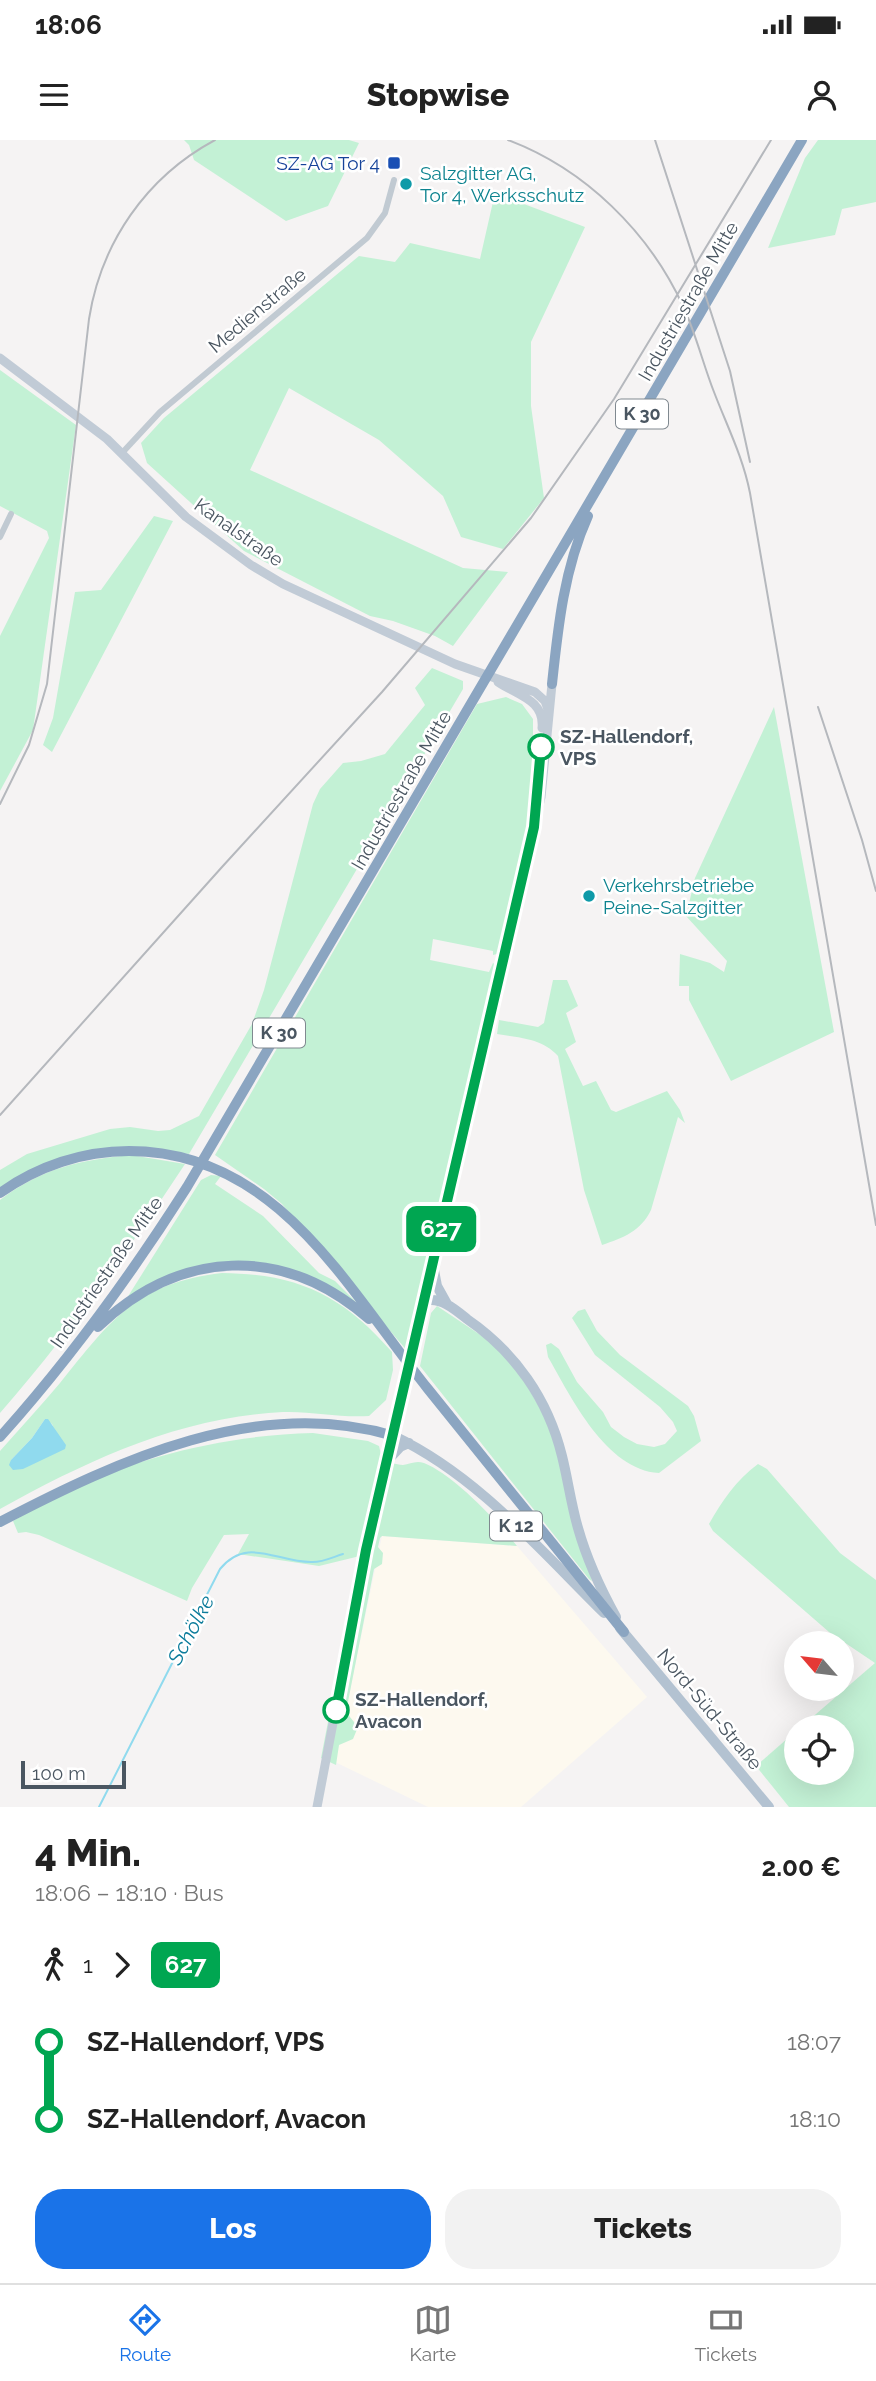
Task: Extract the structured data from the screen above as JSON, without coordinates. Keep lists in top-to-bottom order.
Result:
{
  "streets": {
    "highway": ["Industriestraße Mitte", "K 30"],
    "main road": ["K 12", "Nord-Süd-Straße"],
    "street": ["Medienstraße", "Kanalstraße"]
  },
  "crossings": [
    ["Medienstraße", "Kanalstraße"],
    ["K 12", "Nord-Süd-Straße"]
  ],
  "water": ["Schölke"],
  "places": {
    "transit": ["SZ-AG Tor 4"],
    "other": [
      "Salzgitter AG, Tor 4, Werksschutz",
      "SZ-Hallendorf, VPS",
      "Verkehrsbetriebe Peine-Salzgitter",
      "SZ-Hallendorf, Avacon"
    ]
  },
  "lines": ["bus line 627"],
  "scale_bar": "100 m",
  "north": "top left",
  "page": {
    "status": "18:06",
    "header": "Stopwise",
    "on_map": "627",
    "scale": "100 m",
    "heading": ["4 Min.", "18:06 – 18:10 · Bus", "2.00 €"],
    "legs": ["1", "627"],
    "list": [
      {
        "name": "SZ-Hallendorf, VPS",
        "value": "18:07"
      },
      {
        "name": "SZ-Hallendorf, Avacon",
        "value": "18:10"
      }
    ],
    "buttons": ["Los", "Tickets"],
    "tabs": ["Route", "Karte", "Tickets"]
  }
}
